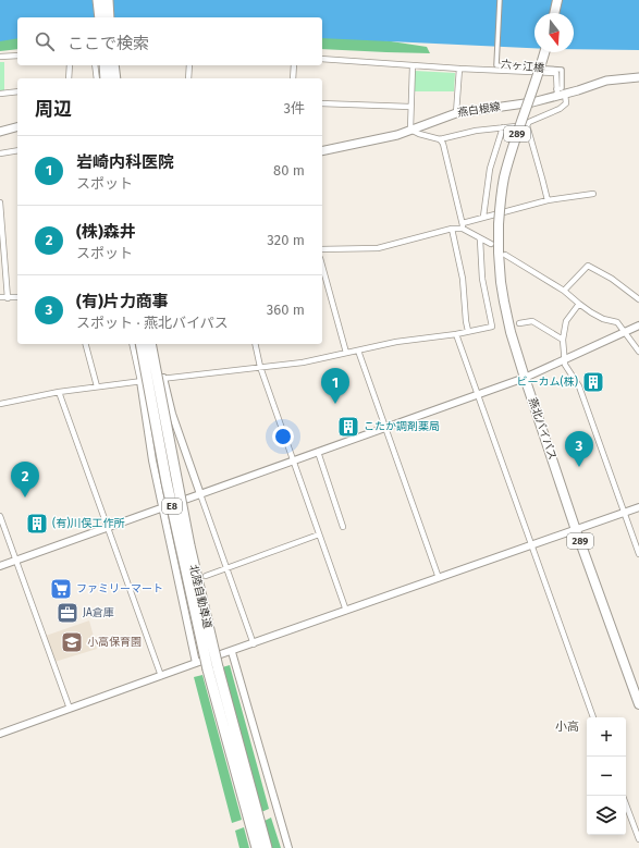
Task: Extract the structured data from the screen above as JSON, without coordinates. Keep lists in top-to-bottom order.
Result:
{
  "streets": {
    "highway": [
      "289",
      "燕北バイパス",
      "E8",
      "北陸自動車道"
    ],
    "main road": ["燕白根線"],
    "street": ["六ヶ江橋"]
  },
  "crossings": [
    ["六ヶ江橋", "燕白根線"]
  ],
  "districts": ["小高"],
  "places": {
    "building": ["ビーカム(株)", "こたか調剤薬局", "(有)川俣工作所"],
    "supermarket": ["ファミリーマート"],
    "office": ["JA倉庫"],
    "school or university": ["小高保育園"]
  },
  "north": "bottom",
  "page": {
    "search": "ここで検索",
    "heading": ["周辺", "3件"],
    "list": [
      {
        "mark": "1",
        "name": "岩崎内科医院",
        "note": "スポット",
        "value": "80 m"
      },
      {
        "mark": "2",
        "name": "(株)森井",
        "note": "スポット",
        "value": "320 m"
      },
      {
        "mark": "3",
        "name": "(有)片力商事",
        "note": "スポット · 燕北バイパス",
        "value": "360 m"
      }
    ],
    "pins": ["1", "3", "2"],
    "map_buttons": ["+", "−"]
  }
}
